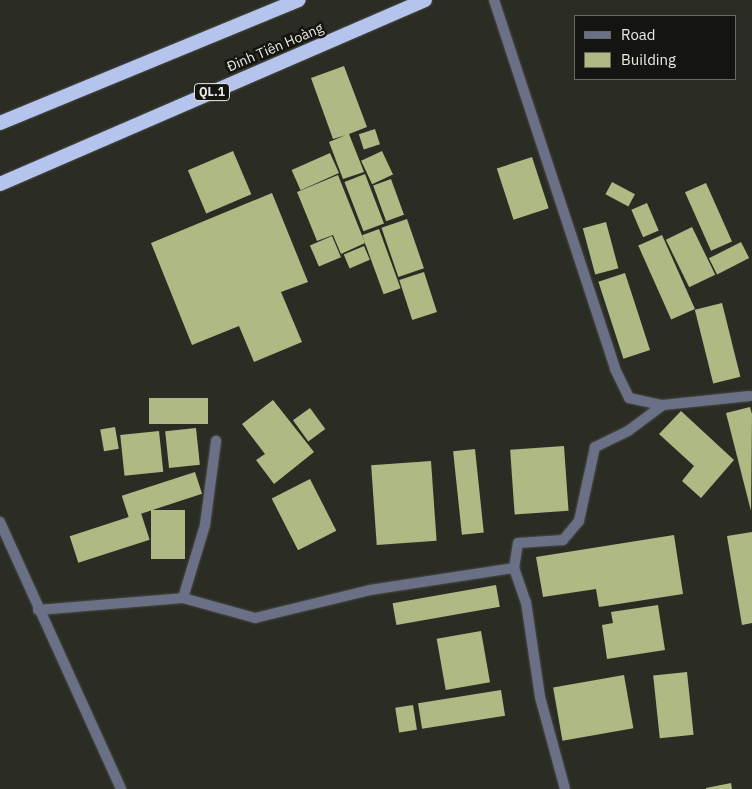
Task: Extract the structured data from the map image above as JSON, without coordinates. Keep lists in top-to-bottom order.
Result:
{
  "streets": {
    "highway": ["Đinh Tiên Hoàng", "QL.1"]
  },
  "legend": ["Road", "Building"]
}
